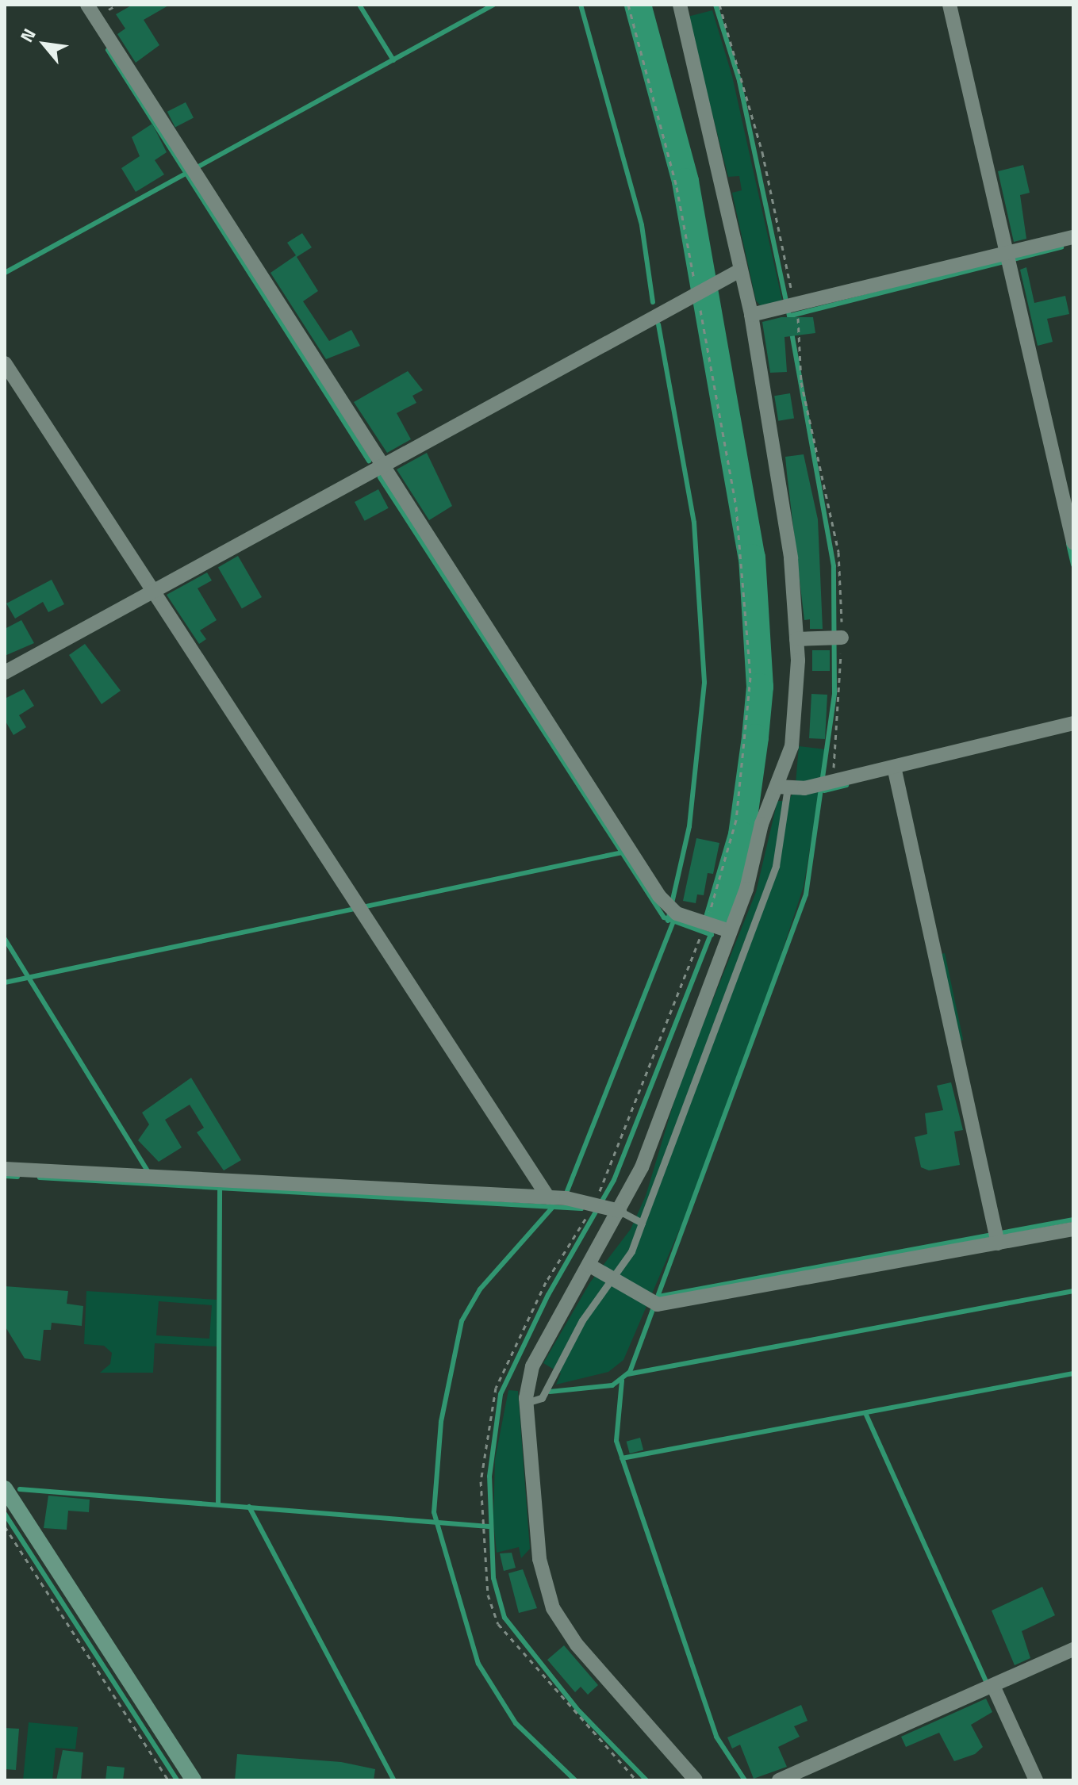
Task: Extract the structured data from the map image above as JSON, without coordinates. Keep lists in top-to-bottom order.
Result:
{
  "north": "top left"
}
